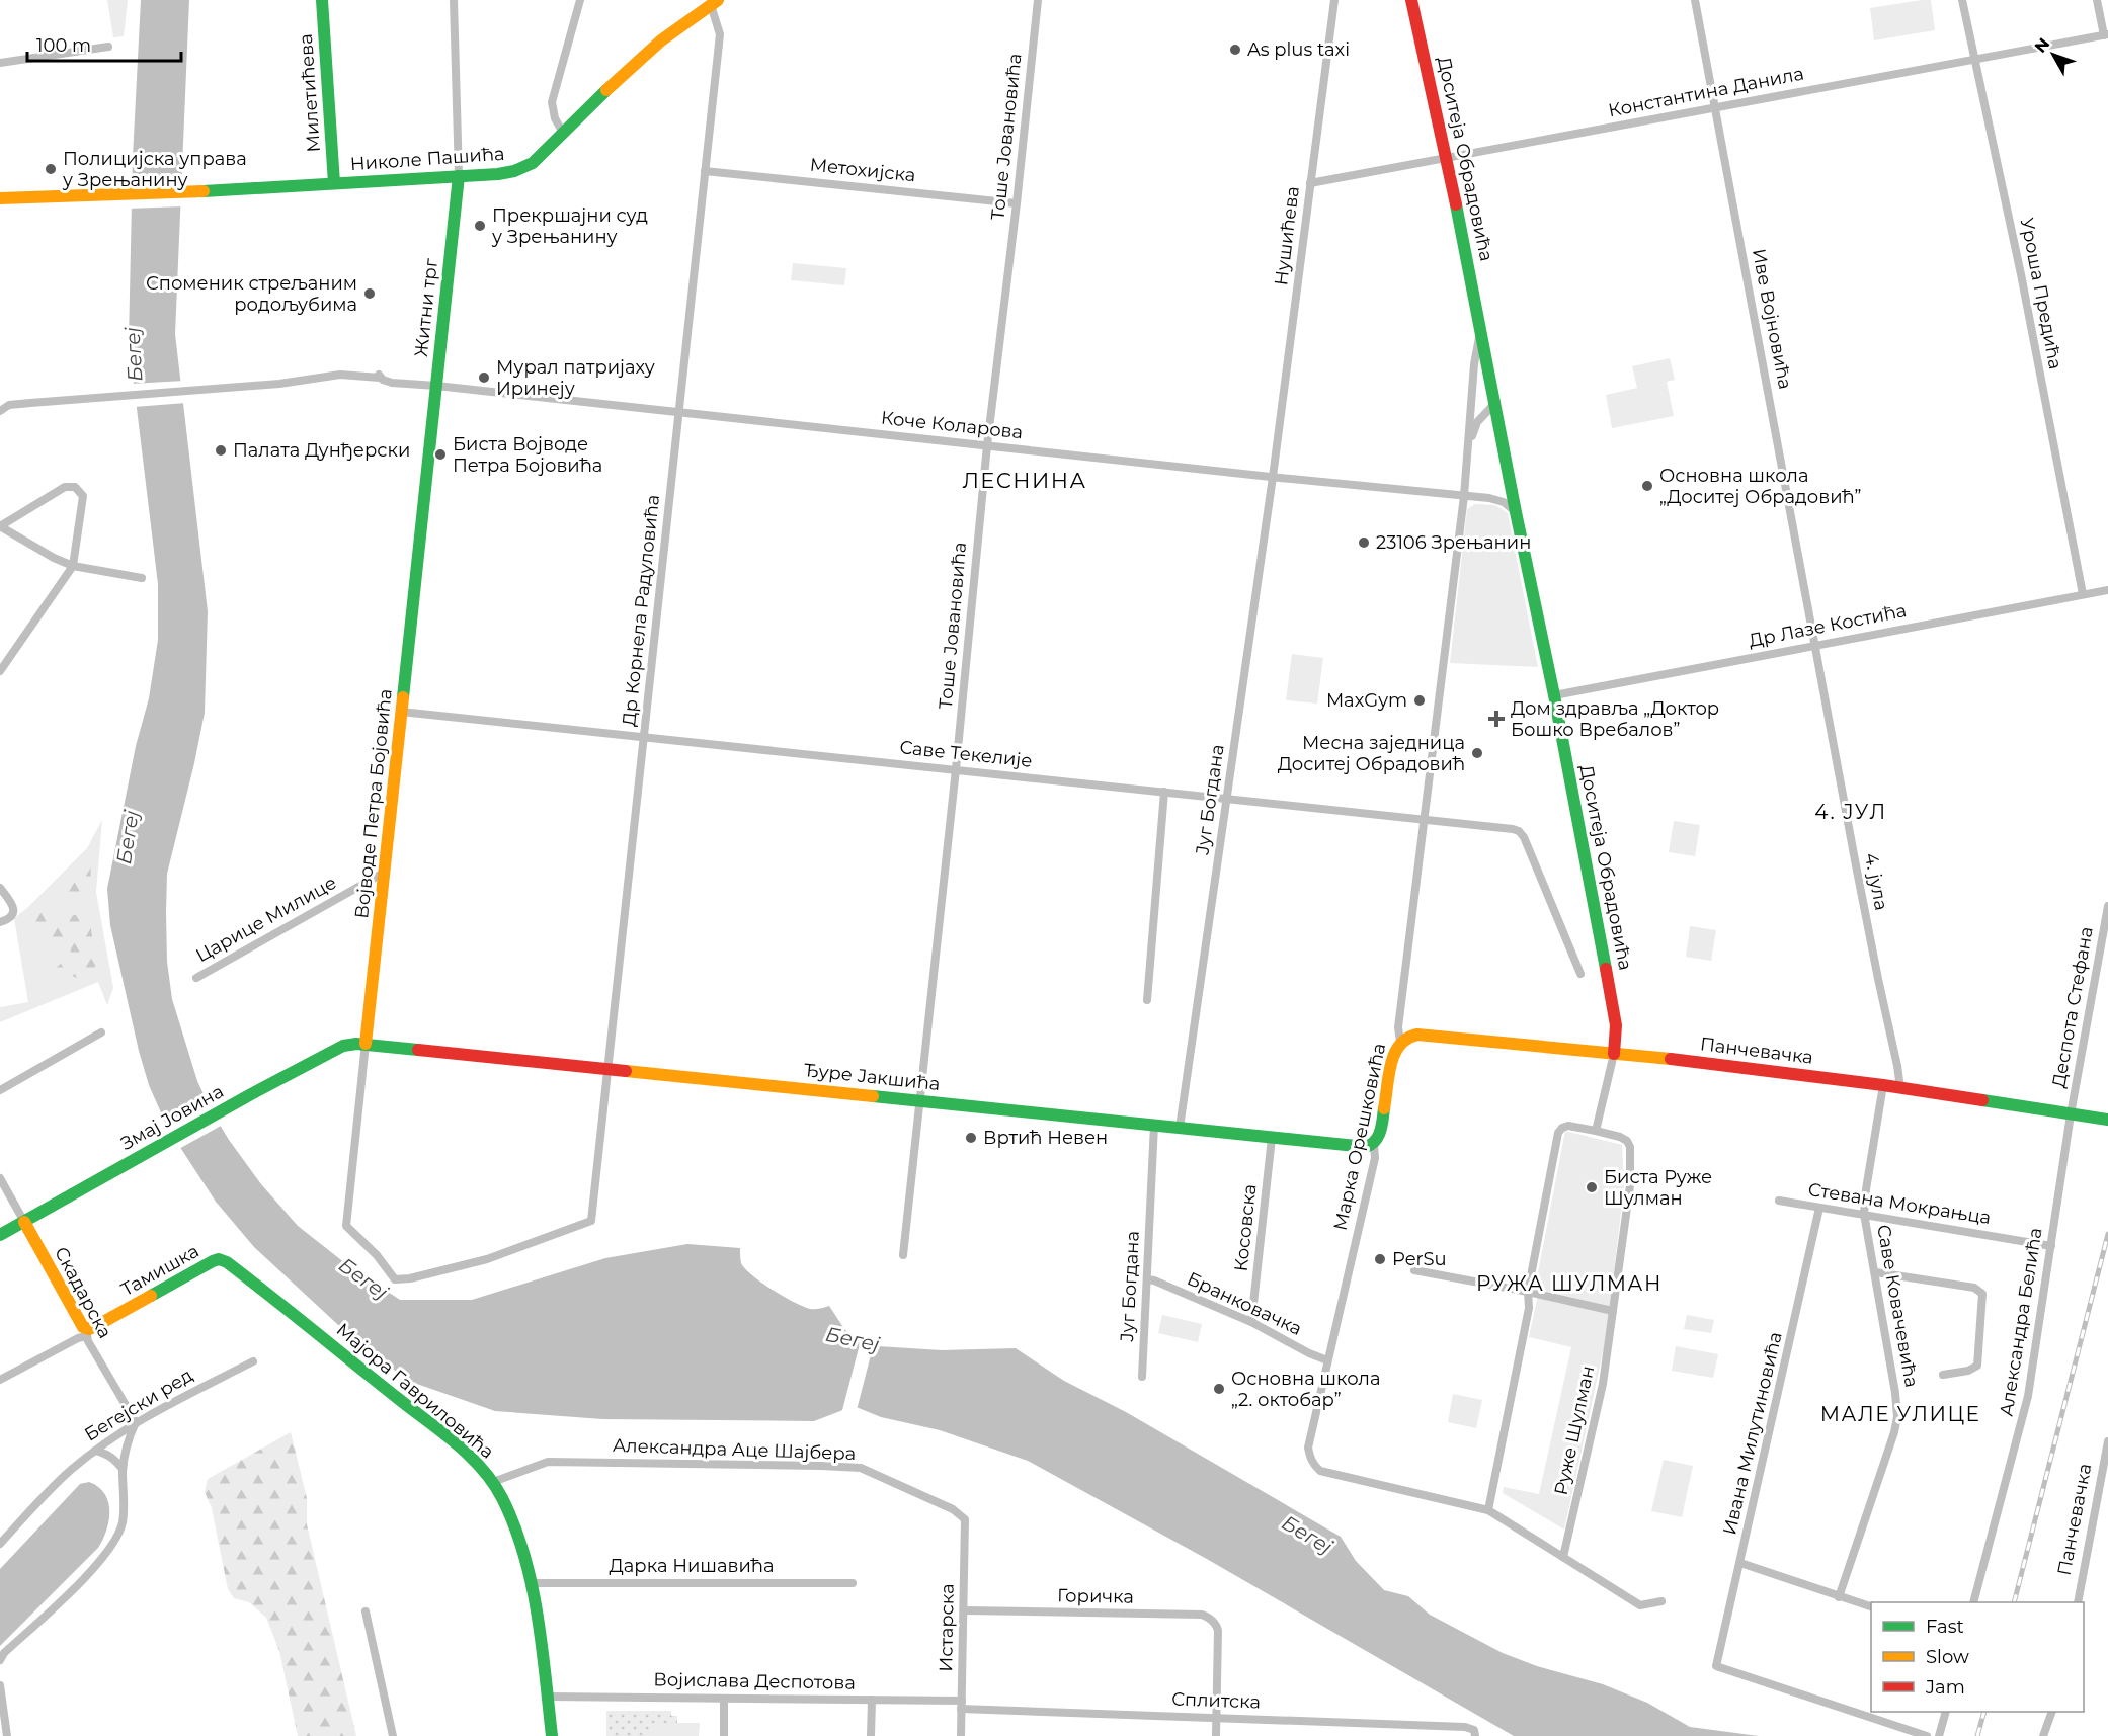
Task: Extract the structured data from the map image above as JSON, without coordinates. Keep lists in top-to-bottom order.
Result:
{
  "streets": {
    "street": [
      "Константина Данила",
      "Милетићева",
      "Тоше Јовановића",
      "Николе Пашића",
      "Доситеја Обрадовића",
      "Метохијска",
      "Нушићева",
      "Уроша Предића",
      "Житни трг",
      "Иве Војновића",
      "Коче Коларова",
      "Др Корнела Радуловића",
      "Др Лазе Костића",
      "Саве Текелије",
      "Југ Богдана",
      "Војводе Петра Бојовића",
      "4. јула",
      "Царице Милице",
      "Деспота Стефана",
      "Панчевачка",
      "Ђуре Јакшића",
      "Змај Јовина",
      "Марка Орешковића",
      "Стевана Мокрањца",
      "Косовска",
      "Тамишка",
      "Скадарска",
      "Бранковачка",
      "Саве Ковачевића",
      "Александра Белића",
      "Мајора Гавриловића",
      "Бегејски ред",
      "Руже Шулман",
      "Ивана Милутиновића",
      "Александра Аце Шајбера",
      "Дарка Нишавића",
      "Горичка",
      "Истарска",
      "Војислава Деспотова",
      "Сплитска"
    ]
  },
  "crossings": [
    ["Константина Данила", "Доситеја Обрадовића"],
    ["Константина Данила", "Нушићева"],
    ["Константина Данила", "Уроша Предића"],
    ["Константина Данила", "Иве Војновића"],
    ["Милетићева", "Николе Пашића"],
    ["Тоше Јовановића", "Метохијска"],
    ["Тоше Јовановића", "Коче Коларова"],
    ["Тоше Јовановића", "Саве Текелије"],
    ["Тоше Јовановића", "Ђуре Јакшића"],
    ["Николе Пашића", "Житни трг"],
    ["Николе Пашића", "Др Корнела Радуловића"],
    ["Доситеја Обрадовића", "Коче Коларова"],
    ["Доситеја Обрадовића", "Др Лазе Костића"],
    ["Доситеја Обрадовића", "Панчевачка"],
    ["Метохијска", "Др Корнела Радуловића"],
    ["Нушићева", "Коче Коларова"],
    ["Нушићева", "Југ Богдана"],
    ["Уроша Предића", "Др Лазе Костића"],
    ["Житни трг", "Коче Коларова"],
    ["Житни трг", "Војводе Петра Бојовића"],
    ["Иве Војновића", "Др Лазе Костића"],
    ["Иве Војновића", "4. јула"],
    ["Коче Коларова", "Др Корнела Радуловића"],
    ["Коче Коларова", "Југ Богдана"],
    ["Коче Коларова", "Војводе Петра Бојовића"],
    ["Др Корнела Радуловића", "Саве Текелије"],
    ["Др Корнела Радуловића", "Војводе Петра Бојовића"],
    ["Др Корнела Радуловића", "Ђуре Јакшића"],
    ["Др Лазе Костића", "4. јула"],
    ["Саве Текелије", "Југ Богдана"],
    ["Саве Текелије", "Војводе Петра Бојовића"],
    ["Саве Текелије", "Марка Орешковића"],
    ["Југ Богдана", "Ђуре Јакшића"],
    ["Југ Богдана", "Бранковачка"],
    ["Војводе Петра Бојовића", "Царице Милице"],
    ["Војводе Петра Бојовића", "Ђуре Јакшића"],
    ["Војводе Петра Бојовића", "Змај Јовина"],
    ["4. јула", "Панчевачка"],
    ["Деспота Стефана", "Панчевачка"],
    ["Деспота Стефана", "Александра Белића"],
    ["Панчевачка", "Марка Орешковића"],
    ["Панчевачка", "Саве Ковачевића"],
    ["Панчевачка", "Александра Белића"],
    ["Ђуре Јакшића", "Змај Јовина"],
    ["Ђуре Јакшића", "Марка Орешковића"],
    ["Ђуре Јакшића", "Косовска"],
    ["Змај Јовина", "Скадарска"],
    ["Марка Орешковића", "Бранковачка"],
    ["Марка Орешковића", "Руже Шулман"],
    ["Стевана Мокрањца", "Саве Ковачевића"],
    ["Стевана Мокрањца", "Александра Белића"],
    ["Стевана Мокрањца", "Ивана Милутиновића"],
    ["Косовска", "Бранковачка"],
    ["Тамишка", "Скадарска"],
    ["Тамишка", "Мајора Гавриловића"],
    ["Скадарска", "Бегејски ред"],
    ["Мајора Гавриловића", "Александра Аце Шајбера"],
    ["Мајора Гавриловића", "Дарка Нишавића"],
    ["Мајора Гавриловића", "Војислава Деспотова"],
    ["Александра Аце Шајбера", "Истарска"],
    ["Горичка", "Истарска"],
    ["Горичка", "Сплитска"],
    ["Истарска", "Војислава Деспотова"],
    ["Истарска", "Сплитска"],
    ["Војислава Деспотова", "Сплитска"]
  ],
  "districts": [
    "ЛЕСНИНА",
    "4. ЈУЛ",
    "РУЖА ШУЛМАН",
    "МАЛЕ УЛИЦЕ"
  ],
  "water": ["Бегеј"],
  "places": {
    "other": [
      "As plus taxi",
      "Полицијска управа у Зрењанину",
      "Прекршајни суд у Зрењанину",
      "Споменик стрељаним родољубима",
      "Мурал патријаху Иринеју",
      "Палата Дунђерски",
      "Биста Војводе Петра Бојовића",
      "Основна школа „Доситеј Обрадовић”",
      "23106 Зрењанин",
      "MaxGym",
      "Месна заједница Доситеј Обрадовић",
      "Вртић Невен",
      "Биста Руже Шулман",
      "PerSu",
      "Основна школа „2. октобар”"
    ],
    "health": ["Дом здравља „Доктор Бошко Вребалов”"]
  },
  "legend": ["Fast", "Slow", "Jam"],
  "scale_bar": "100 m",
  "north": "top left"
}
